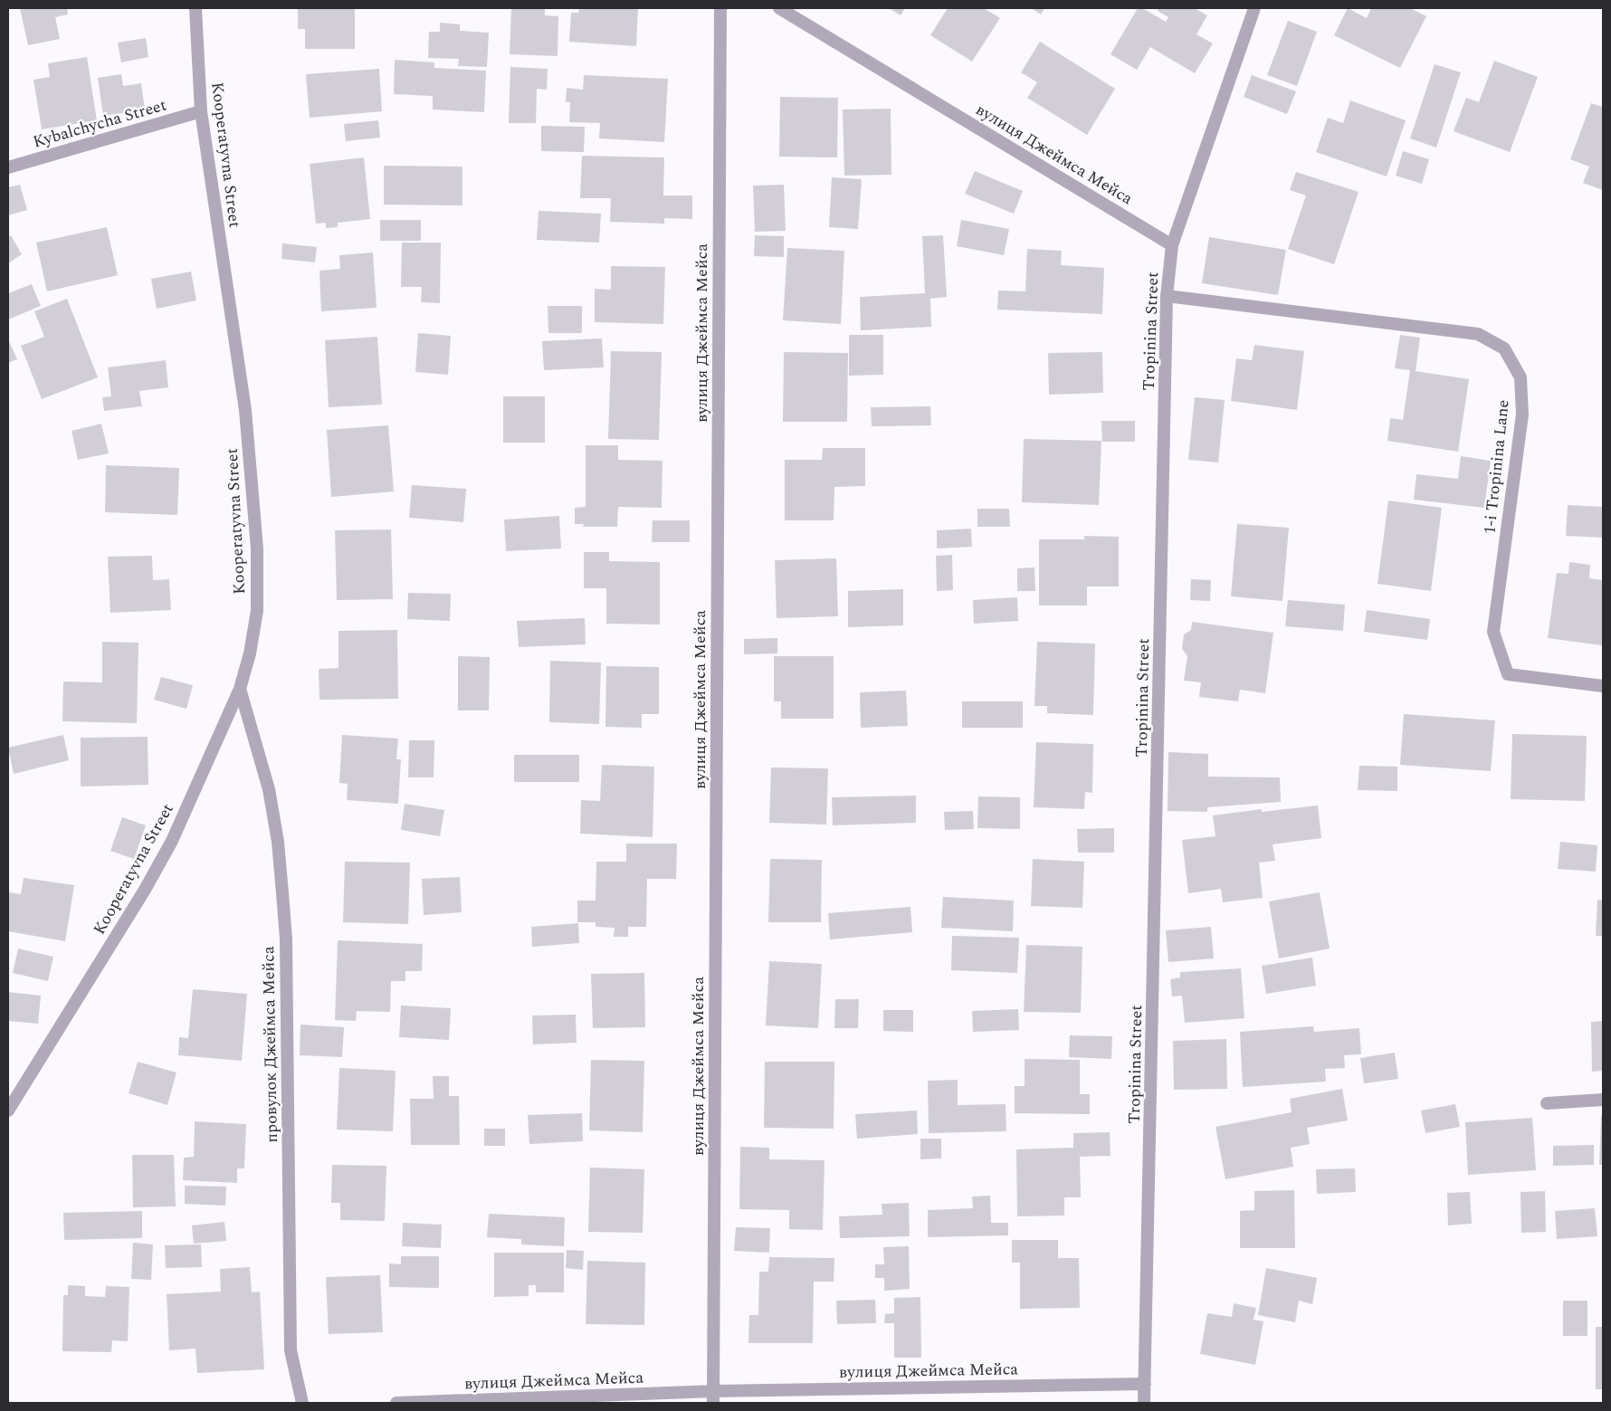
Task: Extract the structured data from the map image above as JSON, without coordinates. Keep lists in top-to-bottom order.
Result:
{
  "streets": {
    "street": [
      "Kybalchycha Street",
      "вулиця Джеймса Мейса",
      "Kooperatyvna Street",
      "Tropinina Street",
      "1-i Tropinina Lane",
      "провулок Джеймса Мейса"
    ]
  },
  "crossings": [
    ["Kybalchycha Street", "Kooperatyvna Street"],
    ["вулиця Джеймса Мейса", "Tropinina Street"],
    ["Kooperatyvna Street", "провулок Джеймса Мейса"],
    ["Tropinina Street", "1-i Tropinina Lane"]
  ]
}
